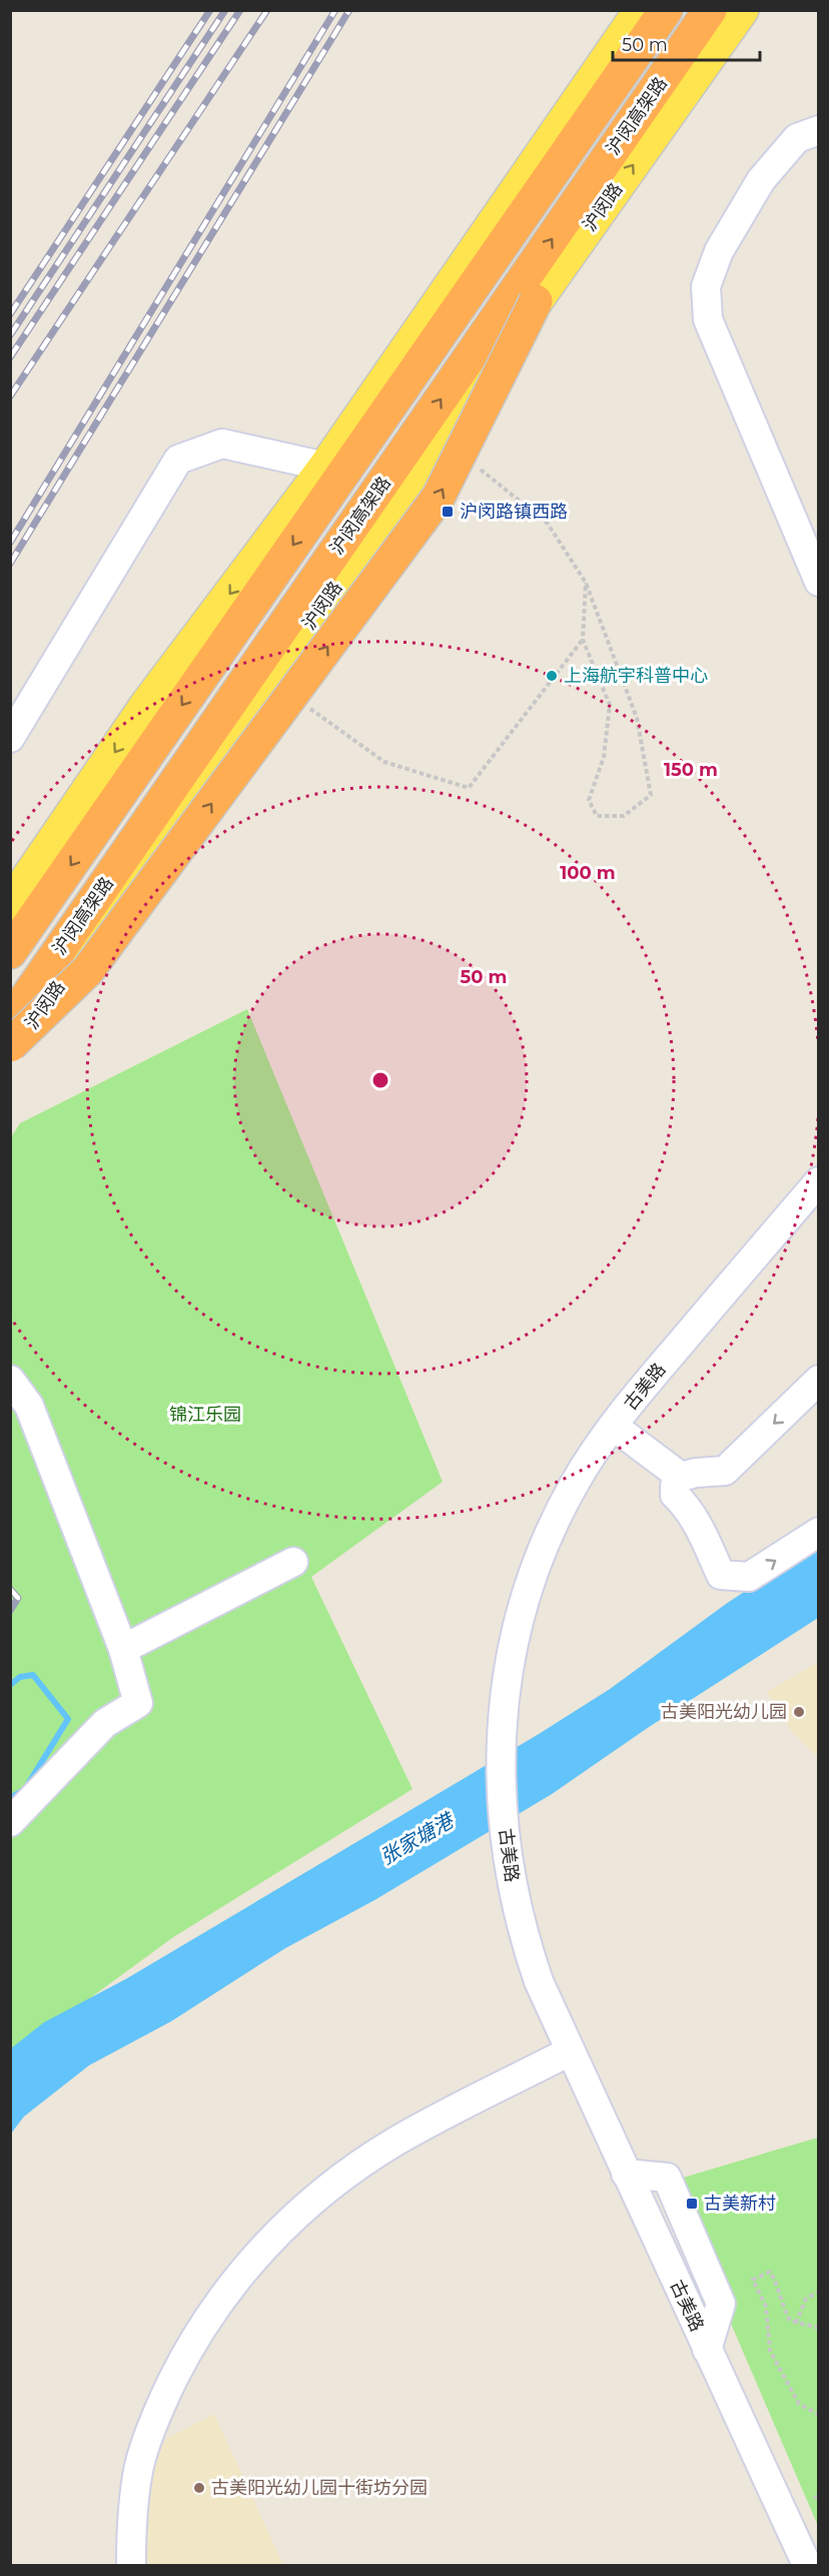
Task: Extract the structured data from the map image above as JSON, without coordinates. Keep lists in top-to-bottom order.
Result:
{
  "streets": {
    "highway": ["沪闵高架路"],
    "main road": ["沪闵路"],
    "street": ["古美路"]
  },
  "water": ["张家塘港"],
  "parks": ["锦江乐园"],
  "places": {
    "transit": ["沪闵路镇西路", "古美新村"],
    "other": ["上海航宇科普中心", "古美阳光幼儿园", "古美阳光幼儿园十街坊分园"]
  },
  "scale_bar": "50 m",
  "rings": ["150 m", "100 m", "50 m"]
}
